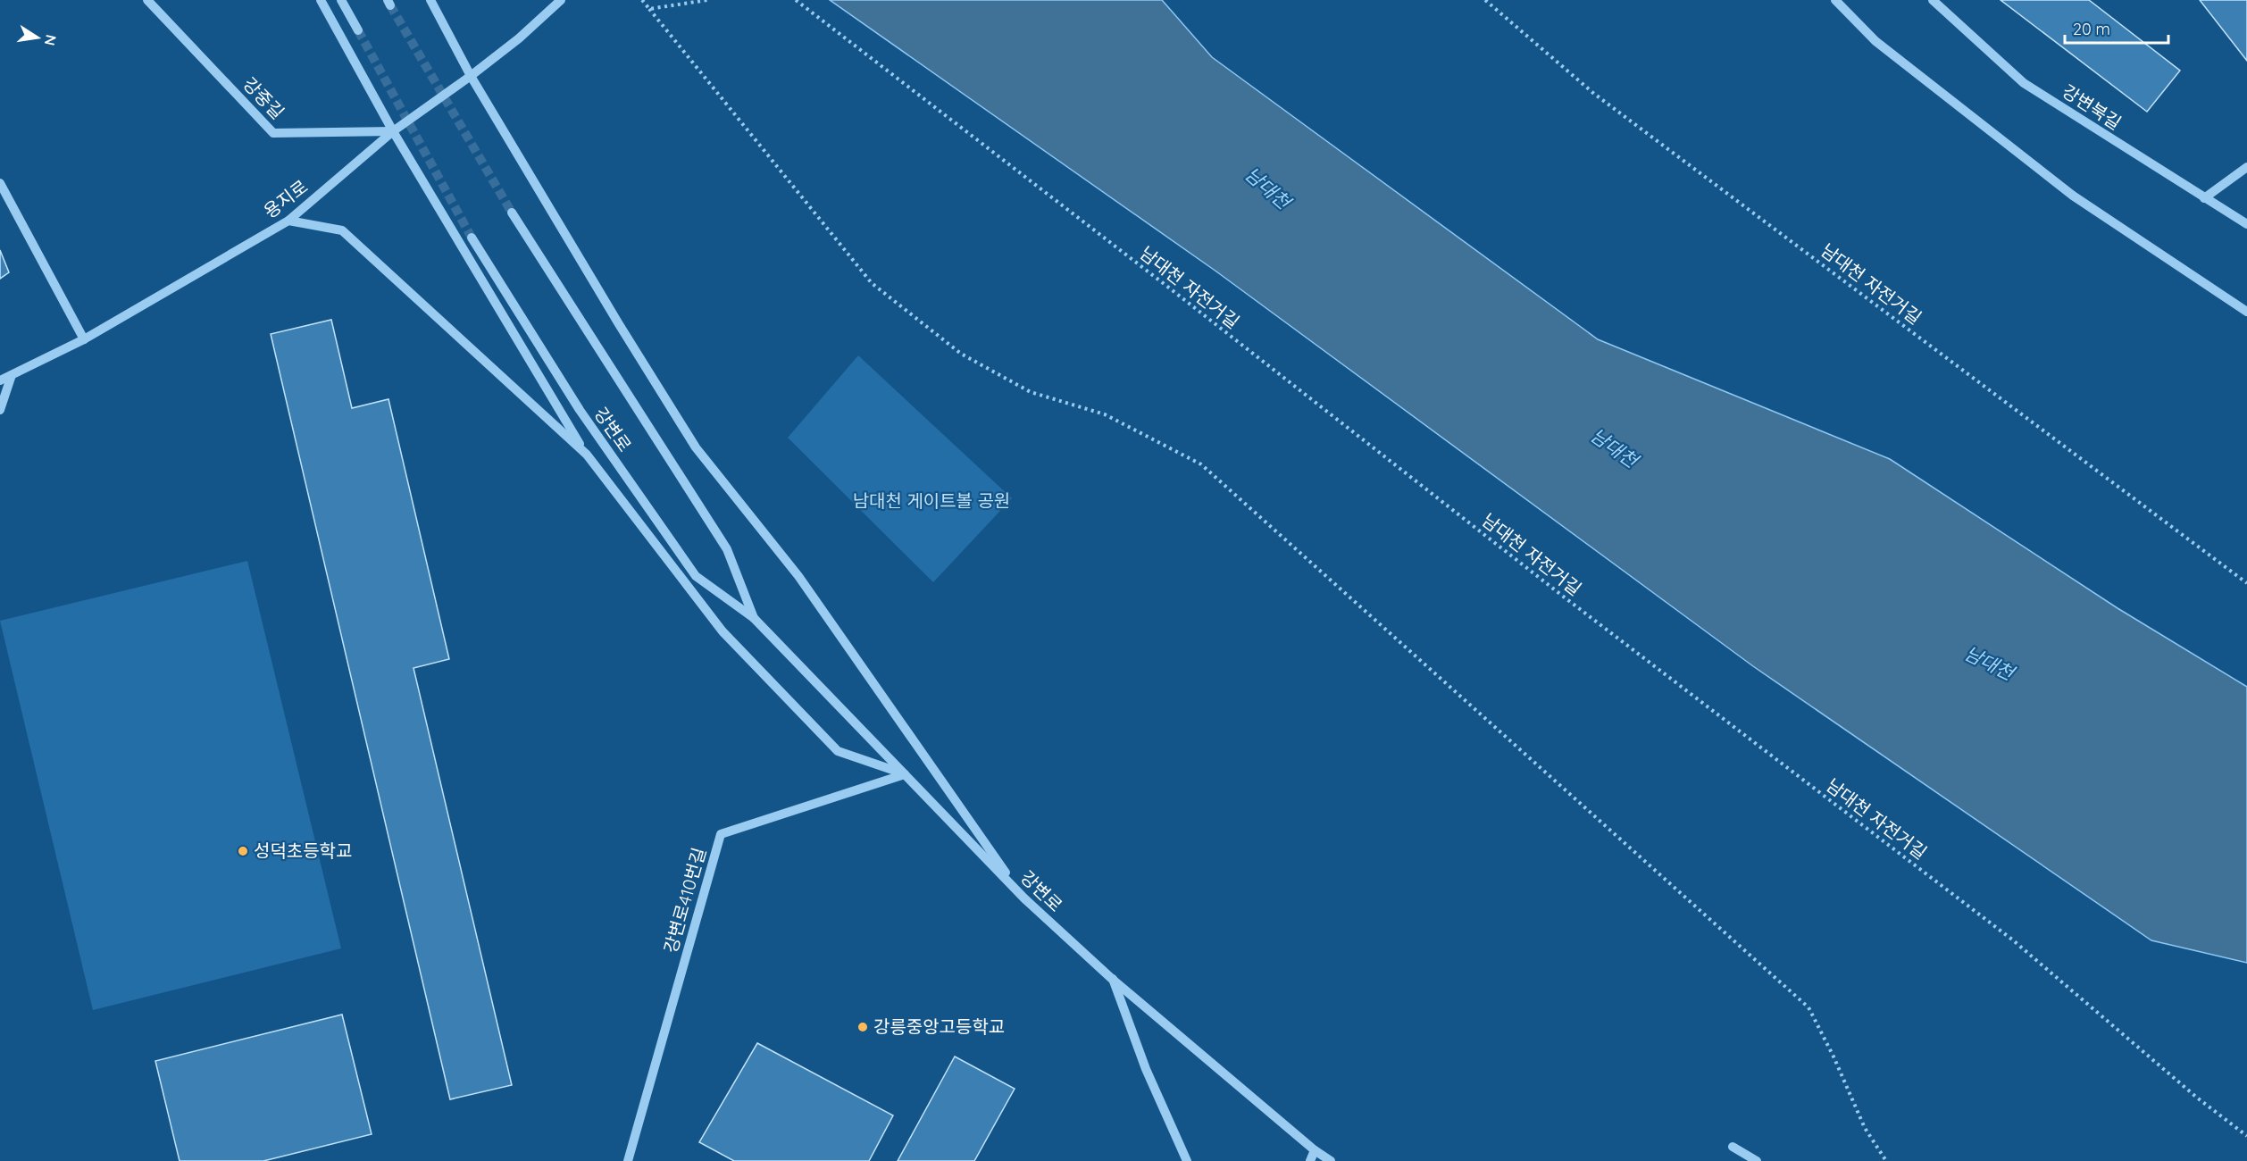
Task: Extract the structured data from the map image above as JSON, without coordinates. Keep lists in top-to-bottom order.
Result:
{
  "streets": {
    "street": [
      "강중길",
      "강변북길",
      "용지로",
      "강변로",
      "강변로410번길"
    ],
    "path": ["남대천 자전거길"]
  },
  "crossings": [
    ["강중길", "용지로"],
    ["강변로", "강변로410번길"]
  ],
  "water": ["남대천"],
  "parks": ["남대천 게이트볼 공원"],
  "places": ["성덕초등학교", "강릉중앙고등학교"],
  "scale_bar": "20 m",
  "north": "right"
}
